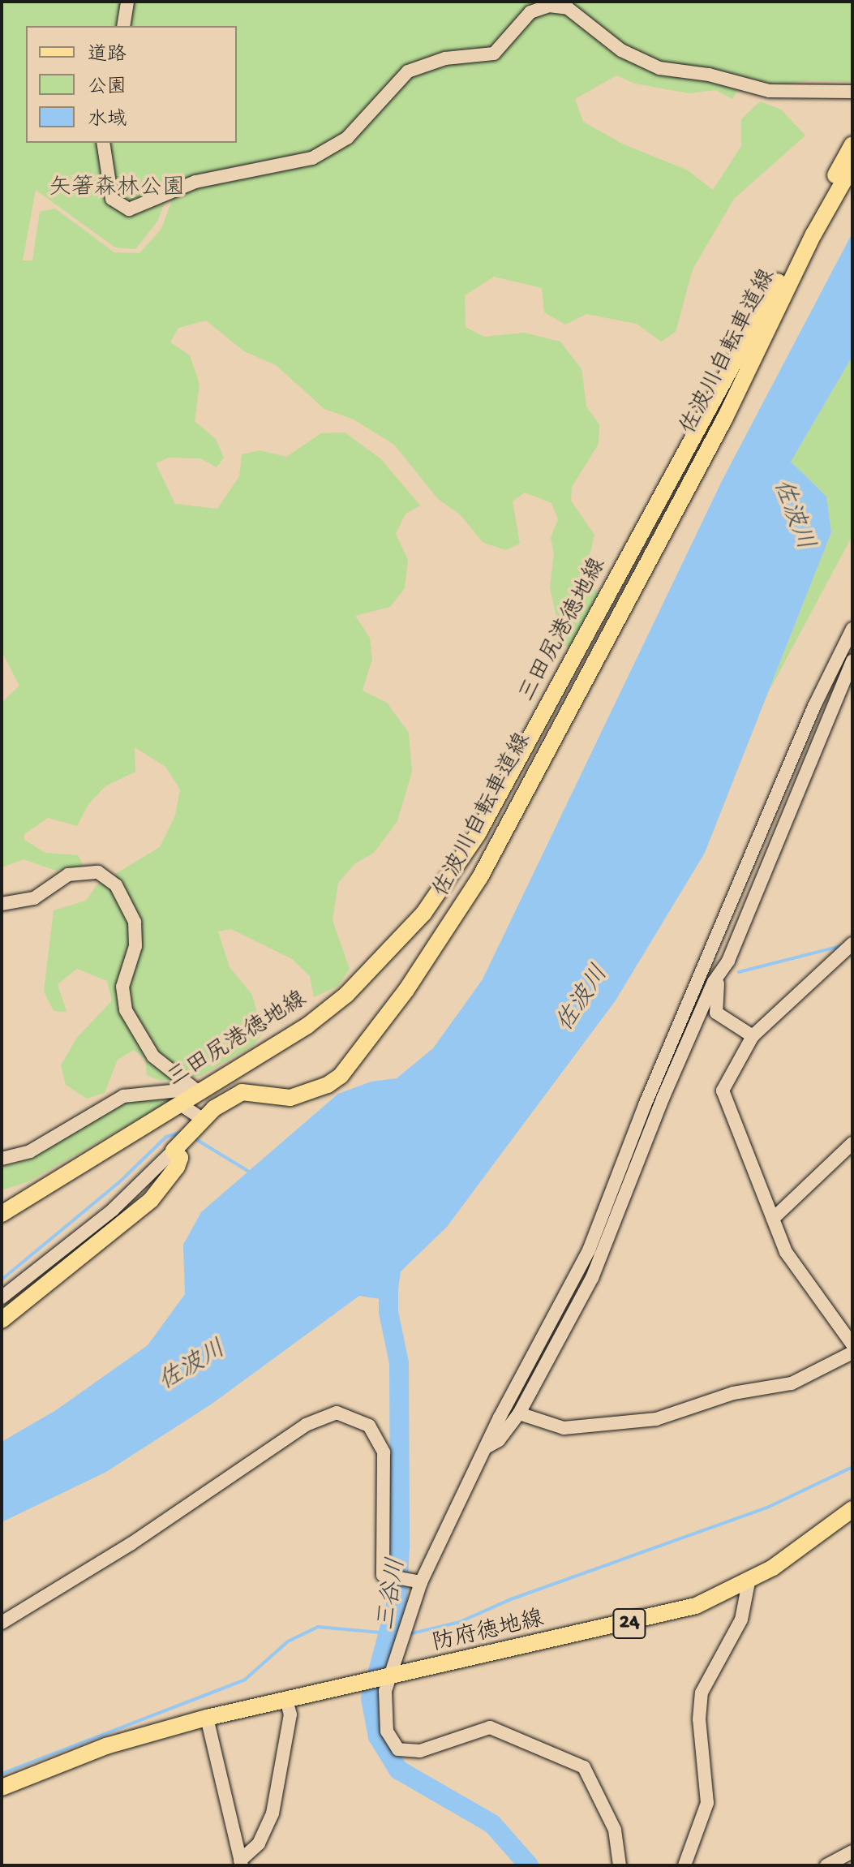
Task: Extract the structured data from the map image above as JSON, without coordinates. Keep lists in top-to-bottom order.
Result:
{
  "streets": {
    "main road": [
      "佐波川自転車道線",
      "三田尻港徳地線",
      "24",
      "防府徳地線"
    ]
  },
  "water": ["佐波川", "三谷川"],
  "parks": ["矢箸森林公園"],
  "legend": ["道路", "公園", "水域"]
}
